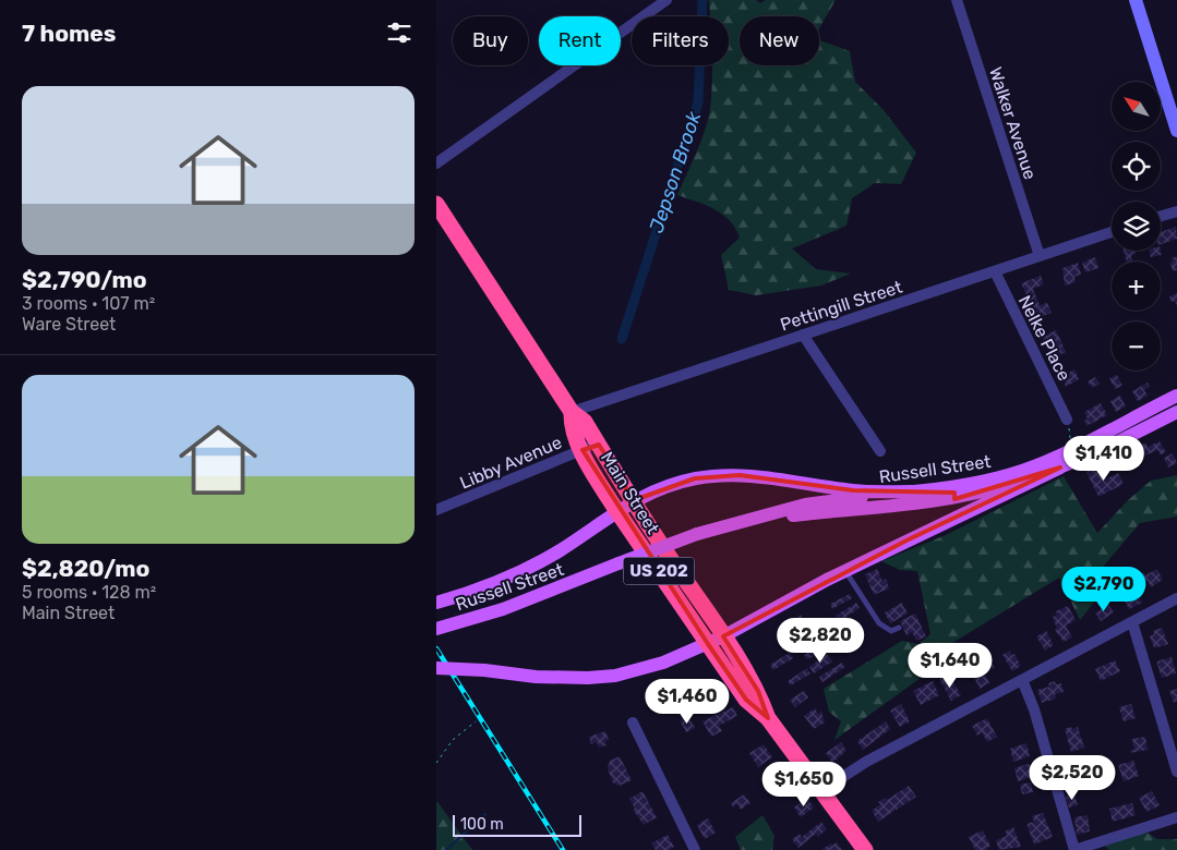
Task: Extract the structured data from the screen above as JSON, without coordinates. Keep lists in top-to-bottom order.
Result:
{
  "streets": {
    "highway": ["Main Street", "US 202"],
    "main road": ["Russell Street"],
    "street": [
      "Walker Avenue",
      "Pettingill Street",
      "Nelke Place",
      "Libby Avenue"
    ]
  },
  "crossings": [
    ["Walker Avenue", "Pettingill Street"],
    ["Pettingill Street", "Nelke Place"],
    ["Pettingill Street", "Main Street"],
    ["Libby Avenue", "Main Street"]
  ],
  "water": ["Jepson Brook"],
  "scale_bar": "100 m",
  "north": "top left",
  "page": {
    "heading": "7 homes",
    "chip": [
      "Buy",
      "Rent",
      "Filters",
      "New"
    ],
    "list": [
      {
        "name": "$2,790/mo",
        "note": "3 rooms · 107 m² · Ware Street"
      },
      {
        "name": "$2,820/mo",
        "note": "5 rooms · 128 m² · Main Street"
      }
    ],
    "map_buttons": ["+", "−"],
    "price": [
      "$1,410",
      "$2,790",
      "$2,820",
      "$1,640",
      "$1,460",
      "$2,520",
      "$1,650"
    ],
    "scale": "100 m"
  }
}
